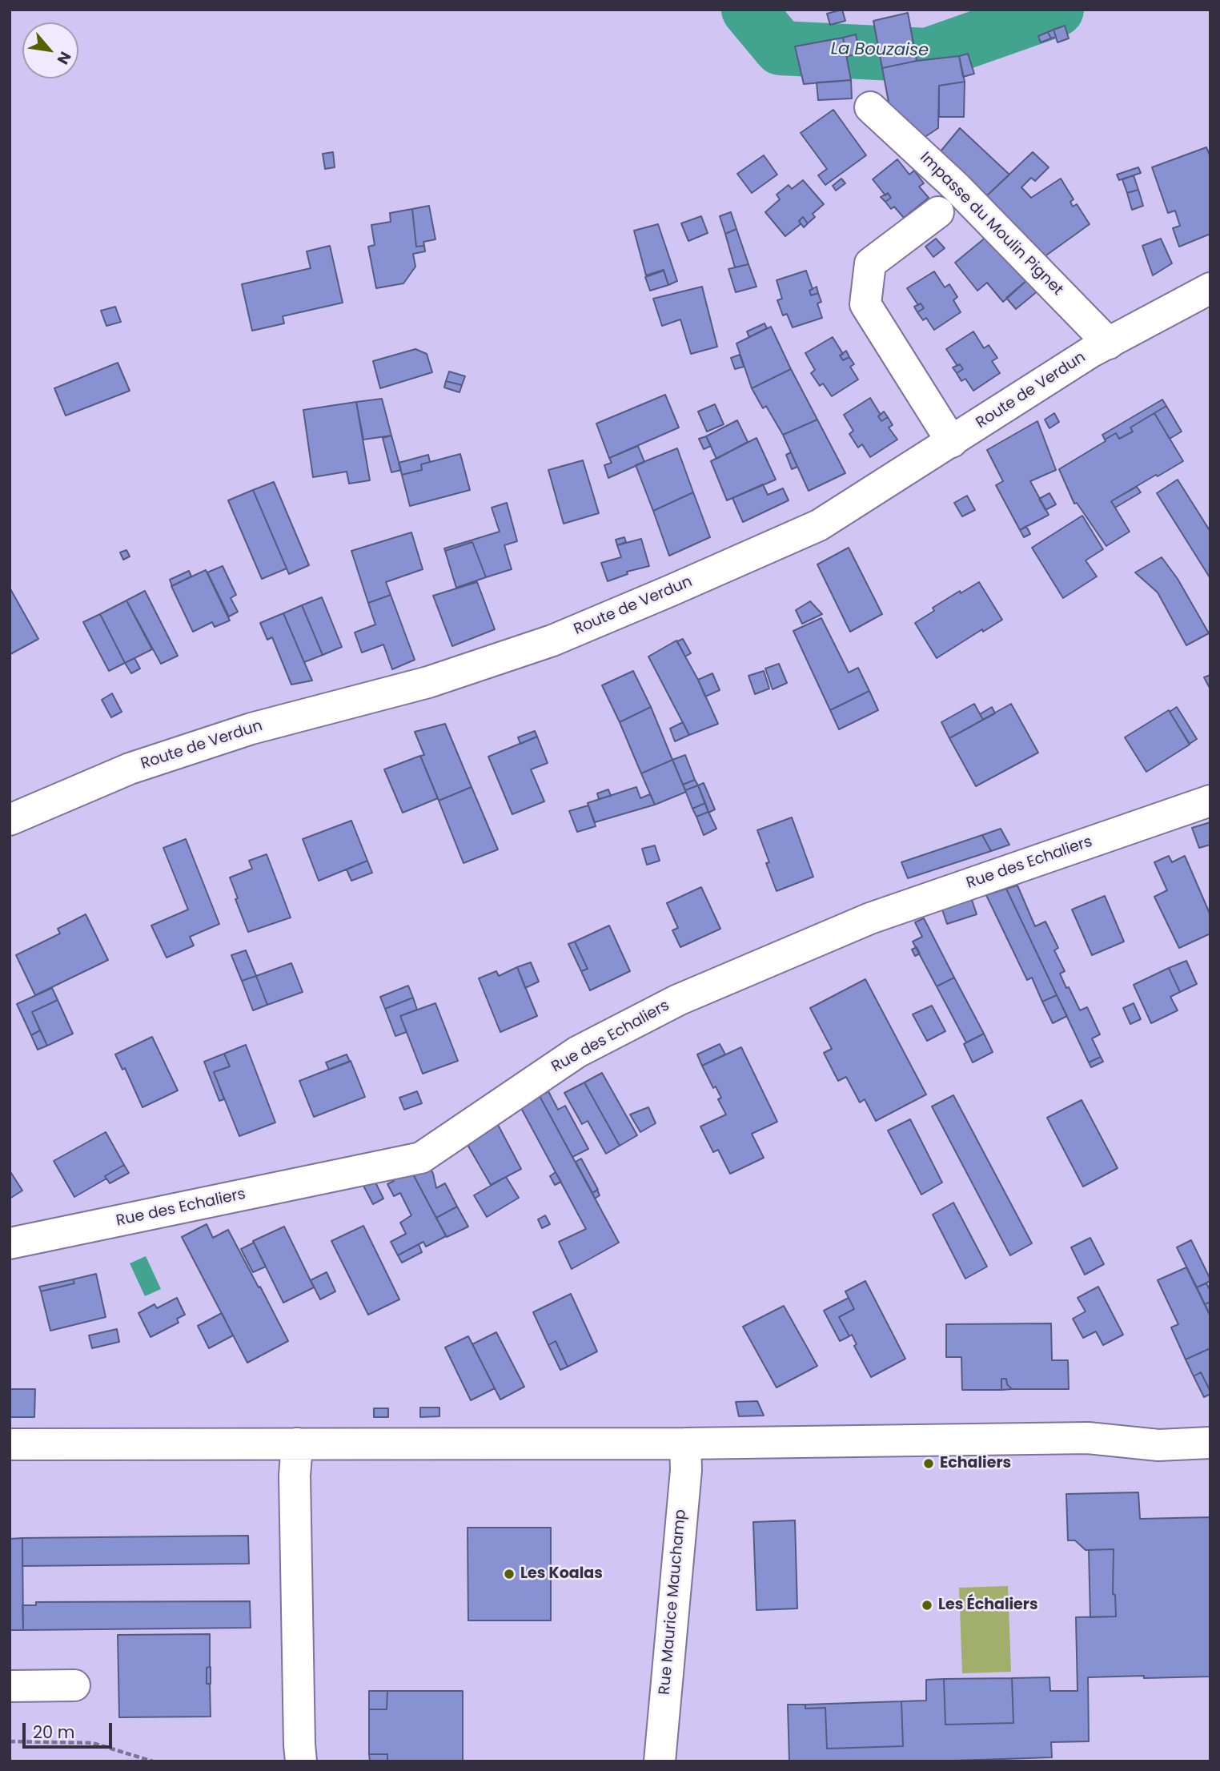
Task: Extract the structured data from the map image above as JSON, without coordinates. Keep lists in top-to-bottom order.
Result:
{
  "streets": {
    "street": [
      "Impasse du Moulin Pignet",
      "Route de Verdun",
      "Rue des Echaliers",
      "Rue Maurice Mauchamp"
    ]
  },
  "crossings": [
    ["Impasse du Moulin Pignet", "Route de Verdun"]
  ],
  "water": ["La Bouzaise"],
  "places": ["Echaliers", "Les Koalas", "Les Échaliers"],
  "scale_bar": "20 m",
  "north": "bottom right"
}
